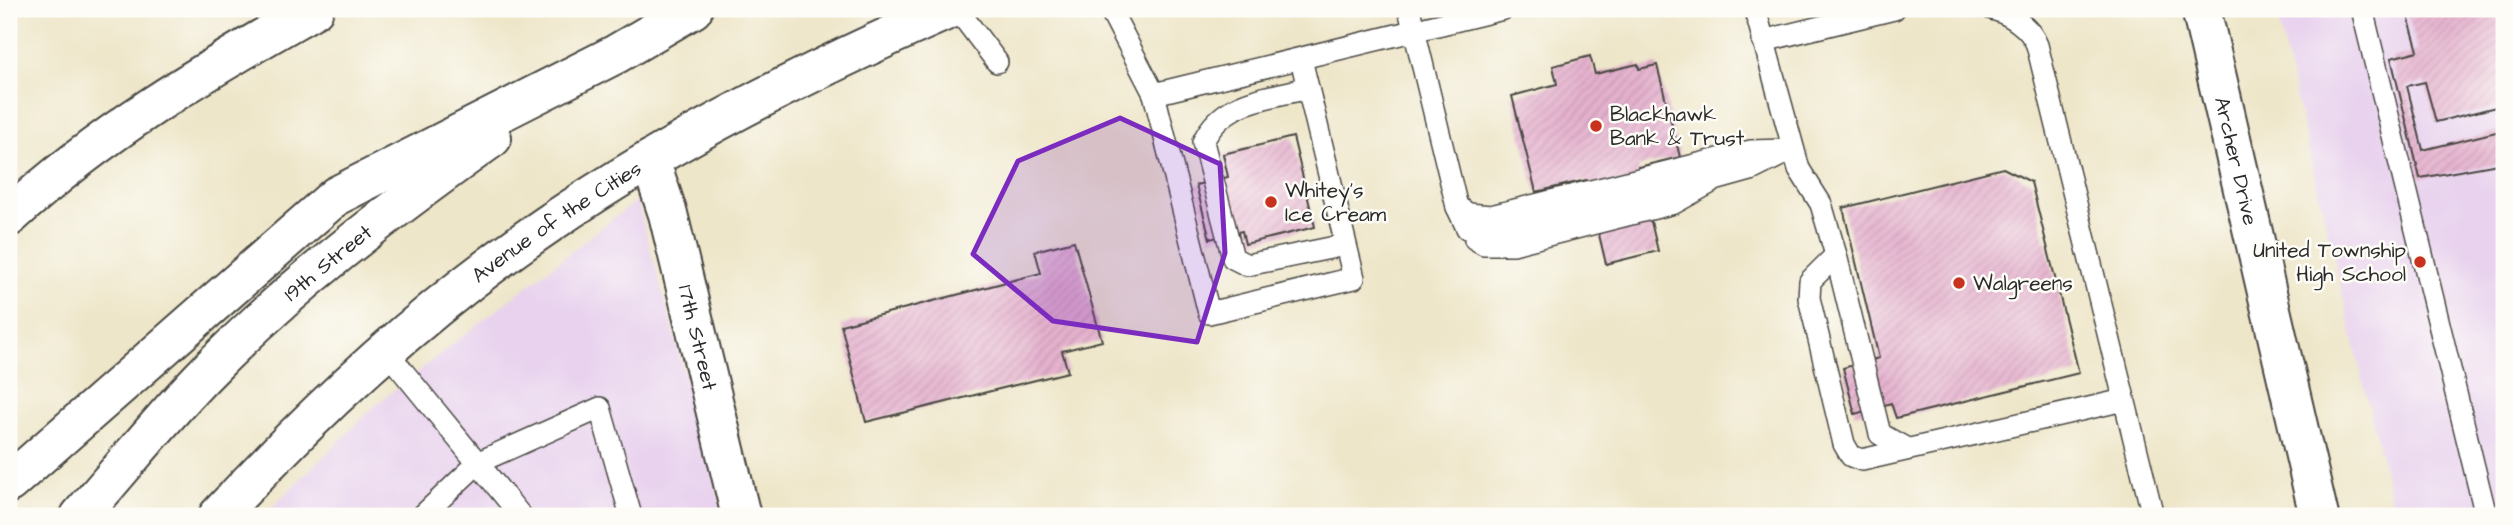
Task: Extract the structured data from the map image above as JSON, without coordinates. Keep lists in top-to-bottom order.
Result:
{
  "streets": {
    "main road": [
      "Archer Drive",
      "Avenue of the Cities",
      "19th Street",
      "17th Street"
    ]
  },
  "crossings": [
    ["Avenue of the Cities", "17th Street"]
  ],
  "places": [
    "Blackhawk Bank & Trust",
    "Whitey's Ice Cream",
    "United Township High School",
    "Walgreens"
  ]
}
